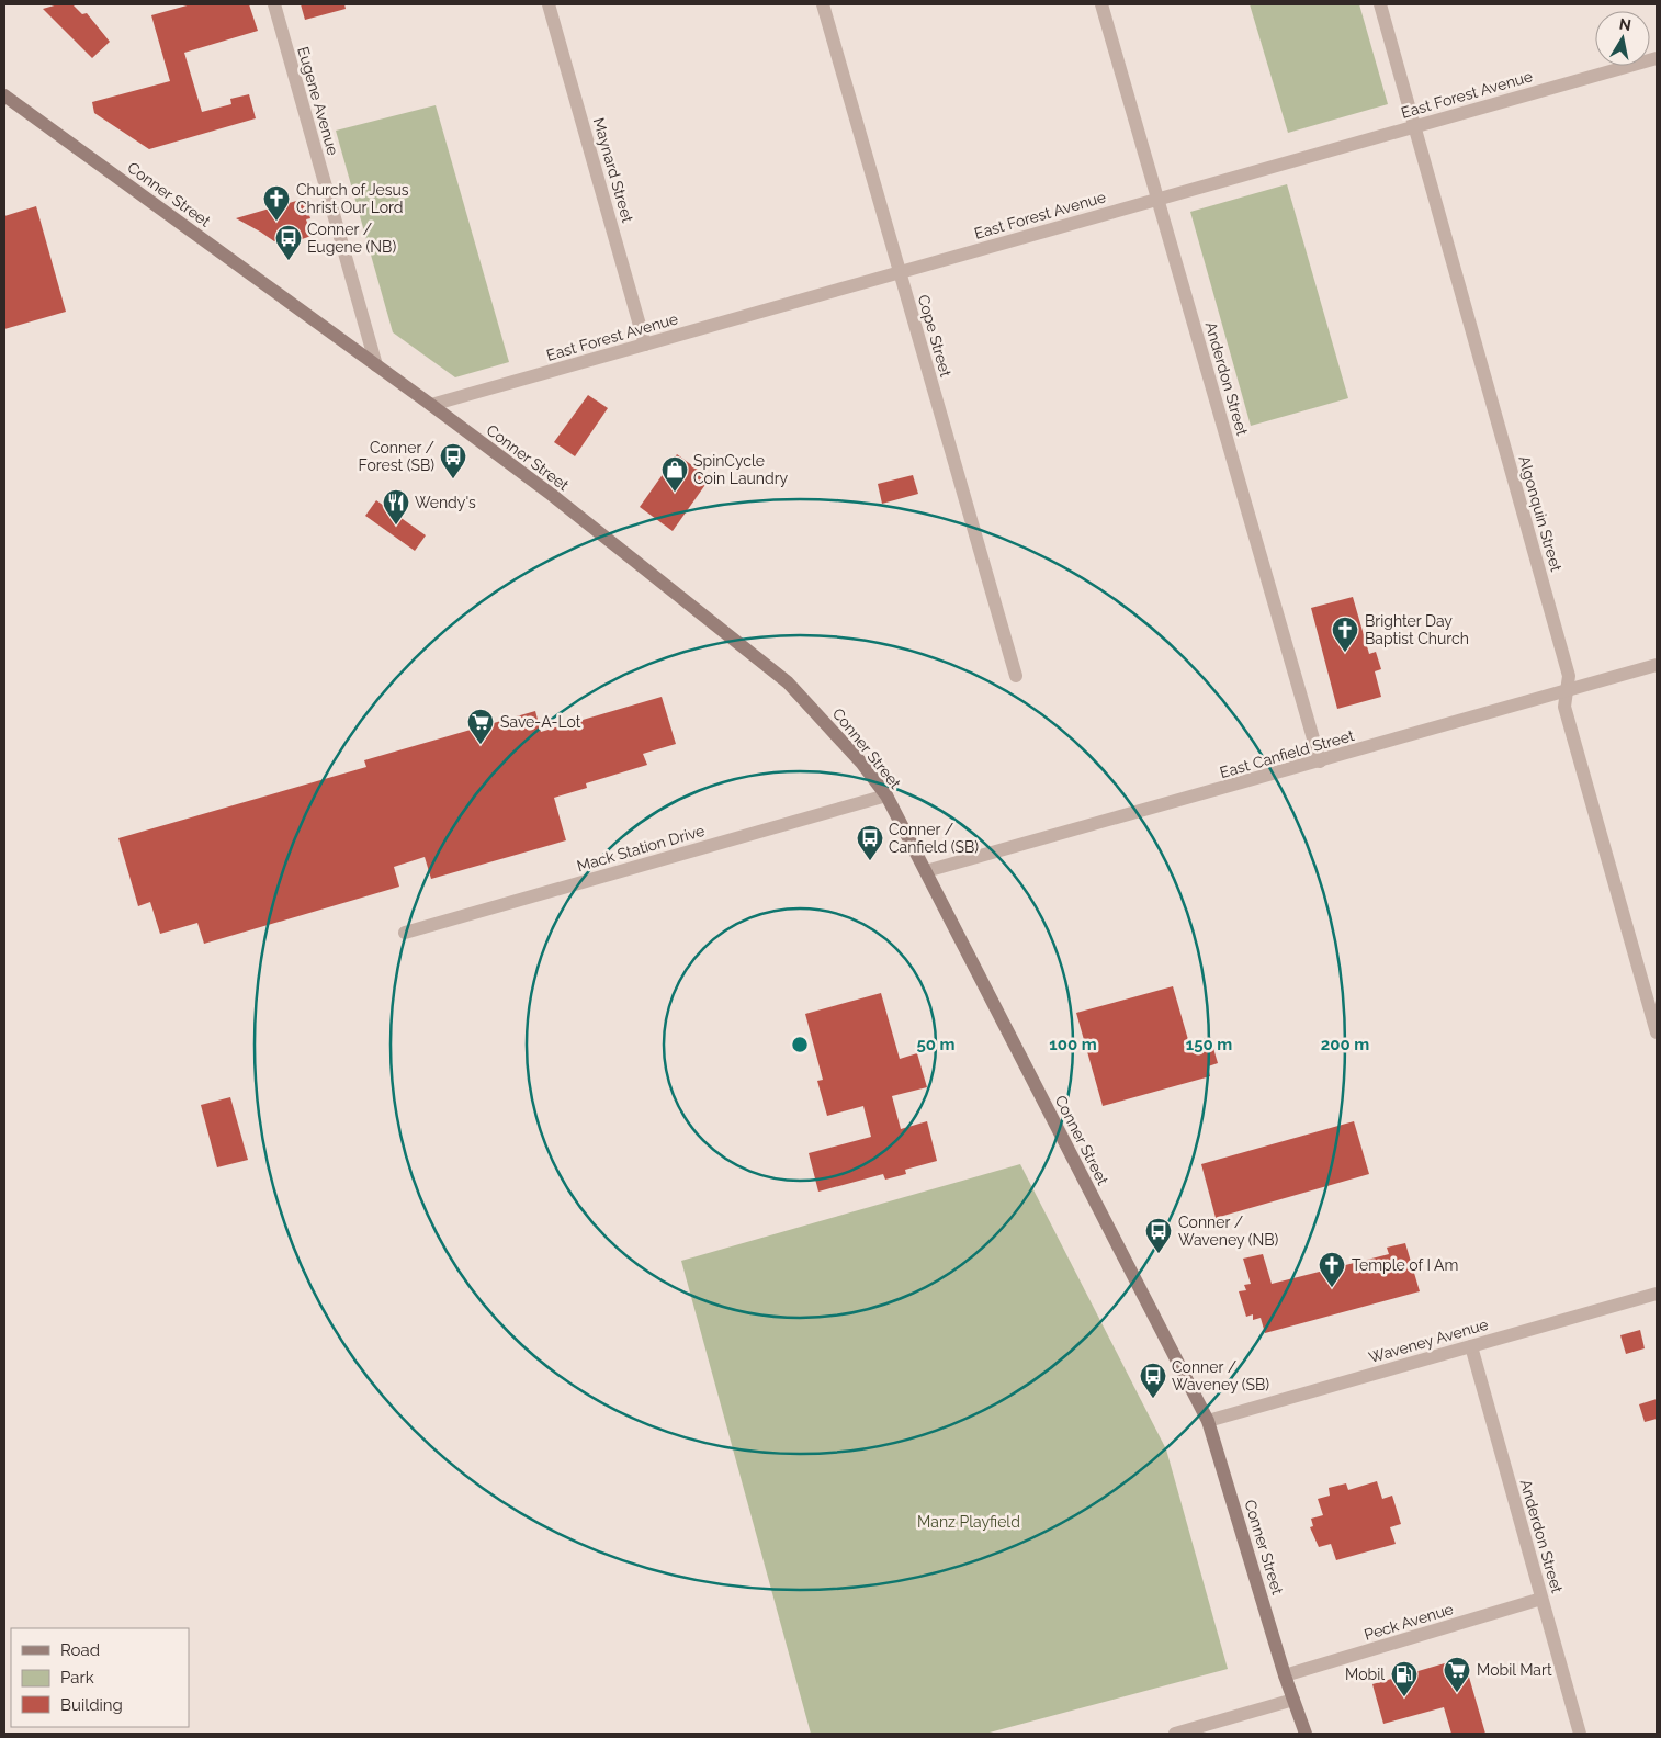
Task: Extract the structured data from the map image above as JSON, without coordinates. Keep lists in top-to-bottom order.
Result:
{
  "streets": {
    "main road": ["Conner Street"],
    "street": [
      "East Forest Avenue",
      "Eugene Avenue",
      "Maynard Street",
      "Cope Street",
      "Anderdon Street",
      "Algonquin Street",
      "East Canfield Street",
      "Mack Station Drive",
      "Waveney Avenue",
      "Peck Avenue"
    ]
  },
  "crossings": [
    ["East Forest Avenue", "Maynard Street"],
    ["East Forest Avenue", "Conner Street"],
    ["East Forest Avenue", "Cope Street"],
    ["East Forest Avenue", "Anderdon Street"],
    ["East Forest Avenue", "Algonquin Street"],
    ["Eugene Avenue", "Conner Street"],
    ["Conner Street", "East Canfield Street"],
    ["Conner Street", "Mack Station Drive"],
    ["Conner Street", "Waveney Avenue"],
    ["Conner Street", "Peck Avenue"],
    ["Anderdon Street", "East Canfield Street"],
    ["Anderdon Street", "Waveney Avenue"],
    ["Anderdon Street", "Peck Avenue"],
    ["Algonquin Street", "East Canfield Street"]
  ],
  "parks": ["Manz Playfield"],
  "places": {
    "church": ["Church of Jesus Christ Our Lord", "Brighter Day Baptist Church", "Temple of I Am"],
    "bus stop": [
      "Conner / Eugene (NB)",
      "Conner / Forest (SB)",
      "Conner / Canfield (SB)",
      "Conner / Waveney (NB)",
      "Conner / Waveney (SB)"
    ],
    "shop": ["SpinCycle Coin Laundry"],
    "restaurant": ["Wendy's"],
    "supermarket": ["Save-A-Lot", "Mobil Mart"],
    "fuel station": ["Mobil"]
  },
  "legend": ["Road", "Park", "Building"],
  "north": "top",
  "rings": [
    "50 m",
    "100 m",
    "150 m",
    "200 m"
  ]
}
